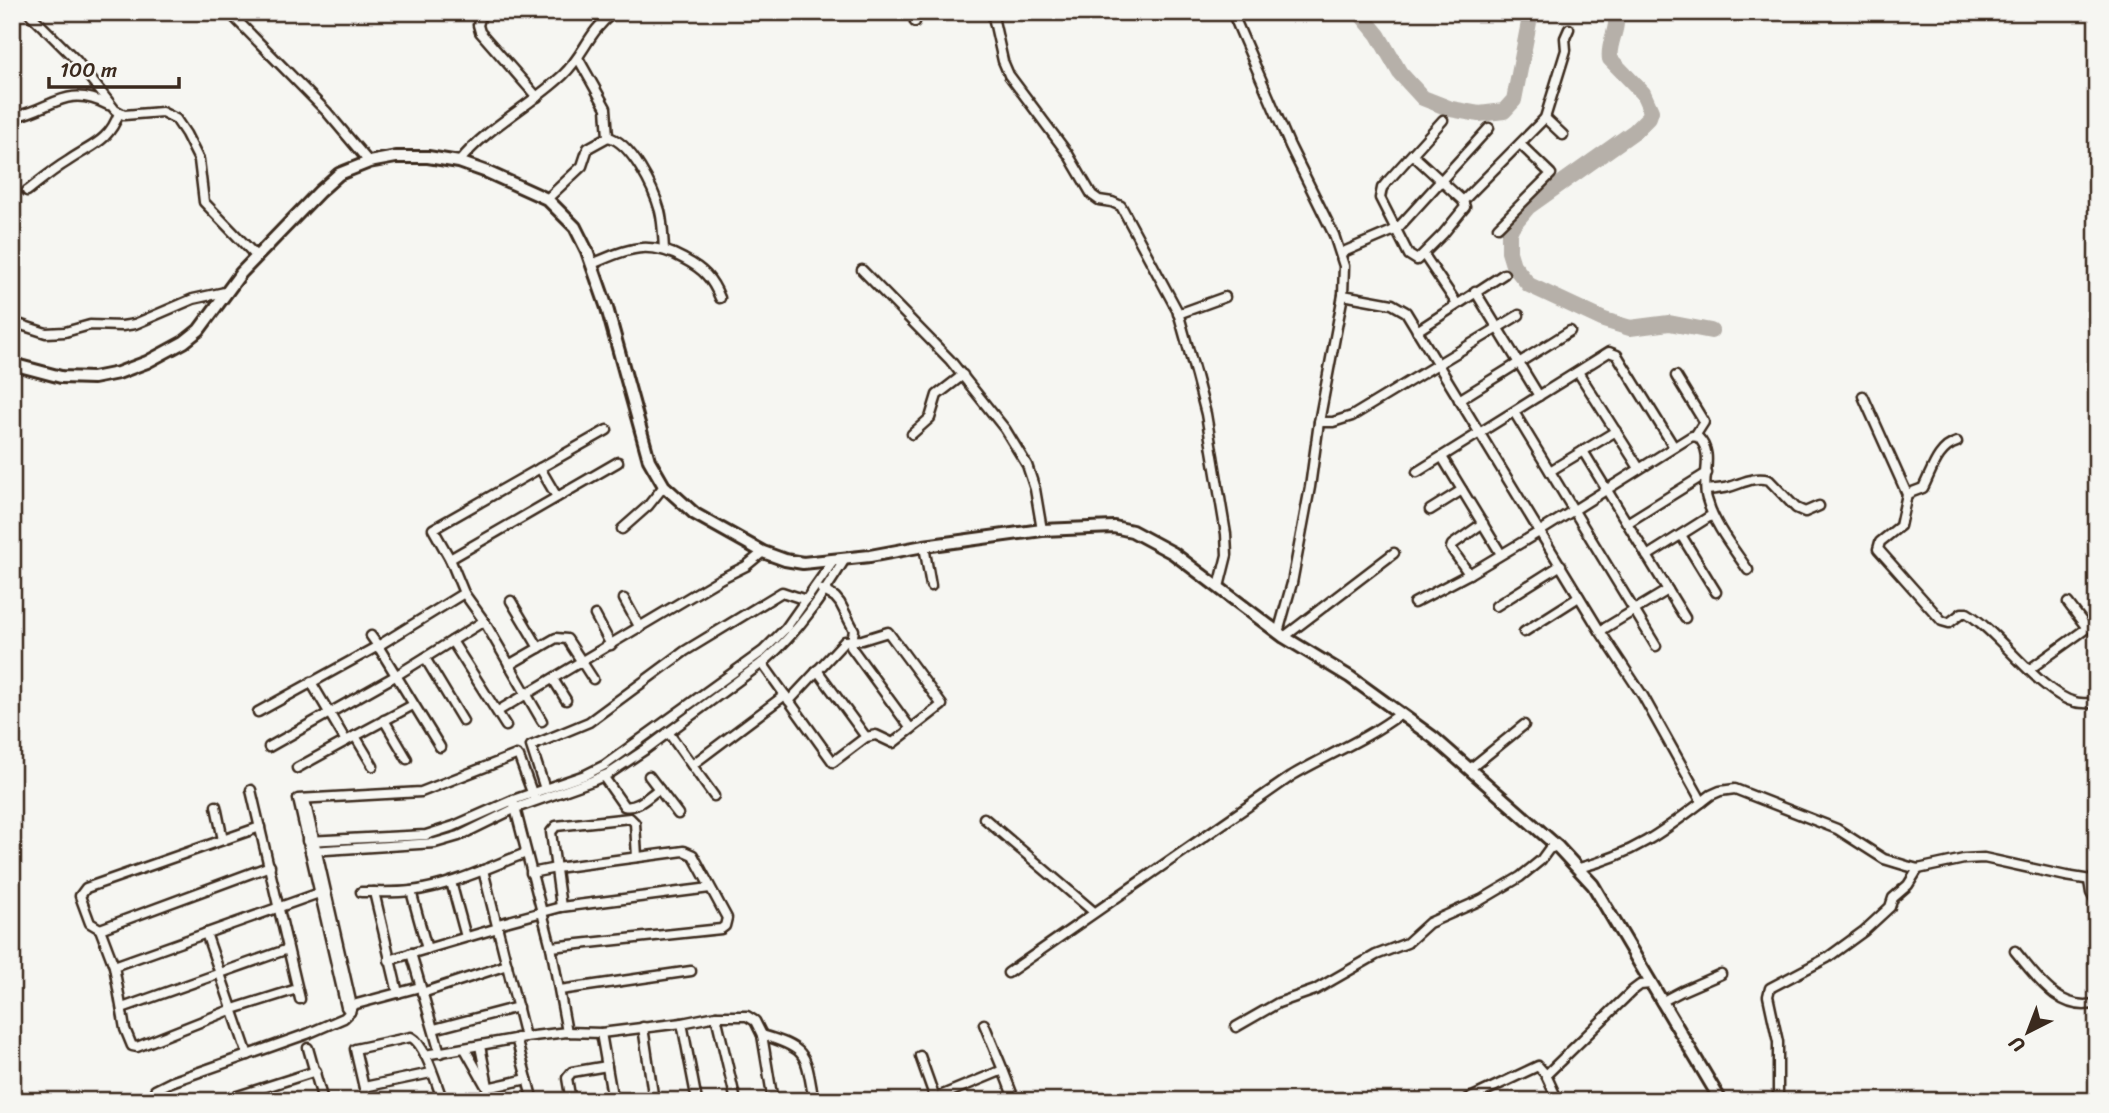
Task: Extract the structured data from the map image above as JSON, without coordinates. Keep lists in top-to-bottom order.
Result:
{
  "scale_bar": "100 m",
  "north": "bottom left"
}
